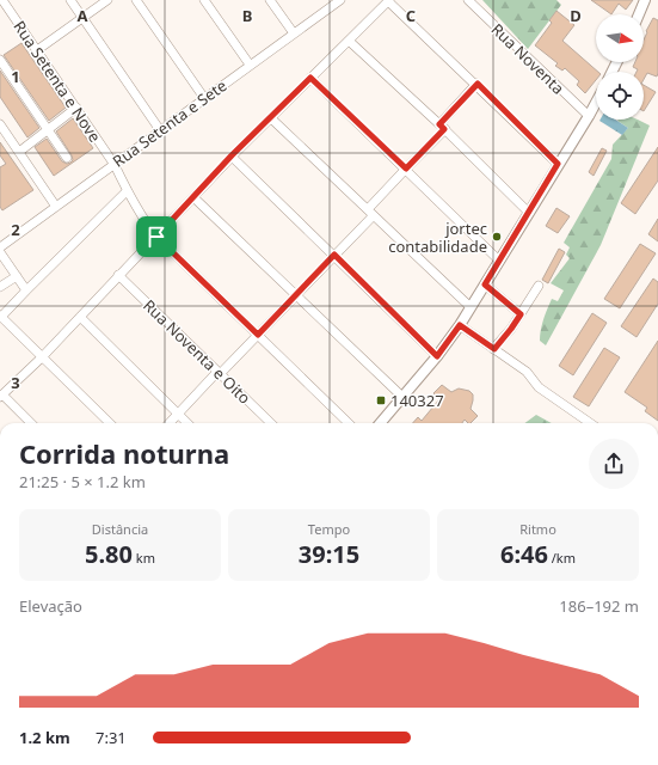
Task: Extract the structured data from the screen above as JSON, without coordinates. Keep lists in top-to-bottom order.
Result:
{
  "streets": {
    "street": [
      "Rua Noventa",
      "Rua Setenta e Nove",
      "Rua Setenta e Sete",
      "Rua Noventa e Oito"
    ]
  },
  "crossings": [
    ["Rua Setenta e Nove", "Rua Setenta e Sete"]
  ],
  "places": {
    "other": ["jortec contabilidade"],
    "transit": ["140327"]
  },
  "north": "right",
  "page": {
    "heading": ["Corrida noturna", "21:25 · 5 × 1.2 km"],
    "stats": [
      ["Distância", "5.80 km"],
      ["Tempo", "39:15"],
      ["Ritmo", "6:46 /km"]
    ],
    "chart": ["Elevação", "186–192 m"],
    "list": [
      {
        "name": "1.2 km",
        "note": "7:31"
      }
    ]
  },
  "grid": {
    "columns": [
      "A",
      "B",
      "C",
      "D"
    ],
    "rows": ["1", "2", "3"]
  }
}
